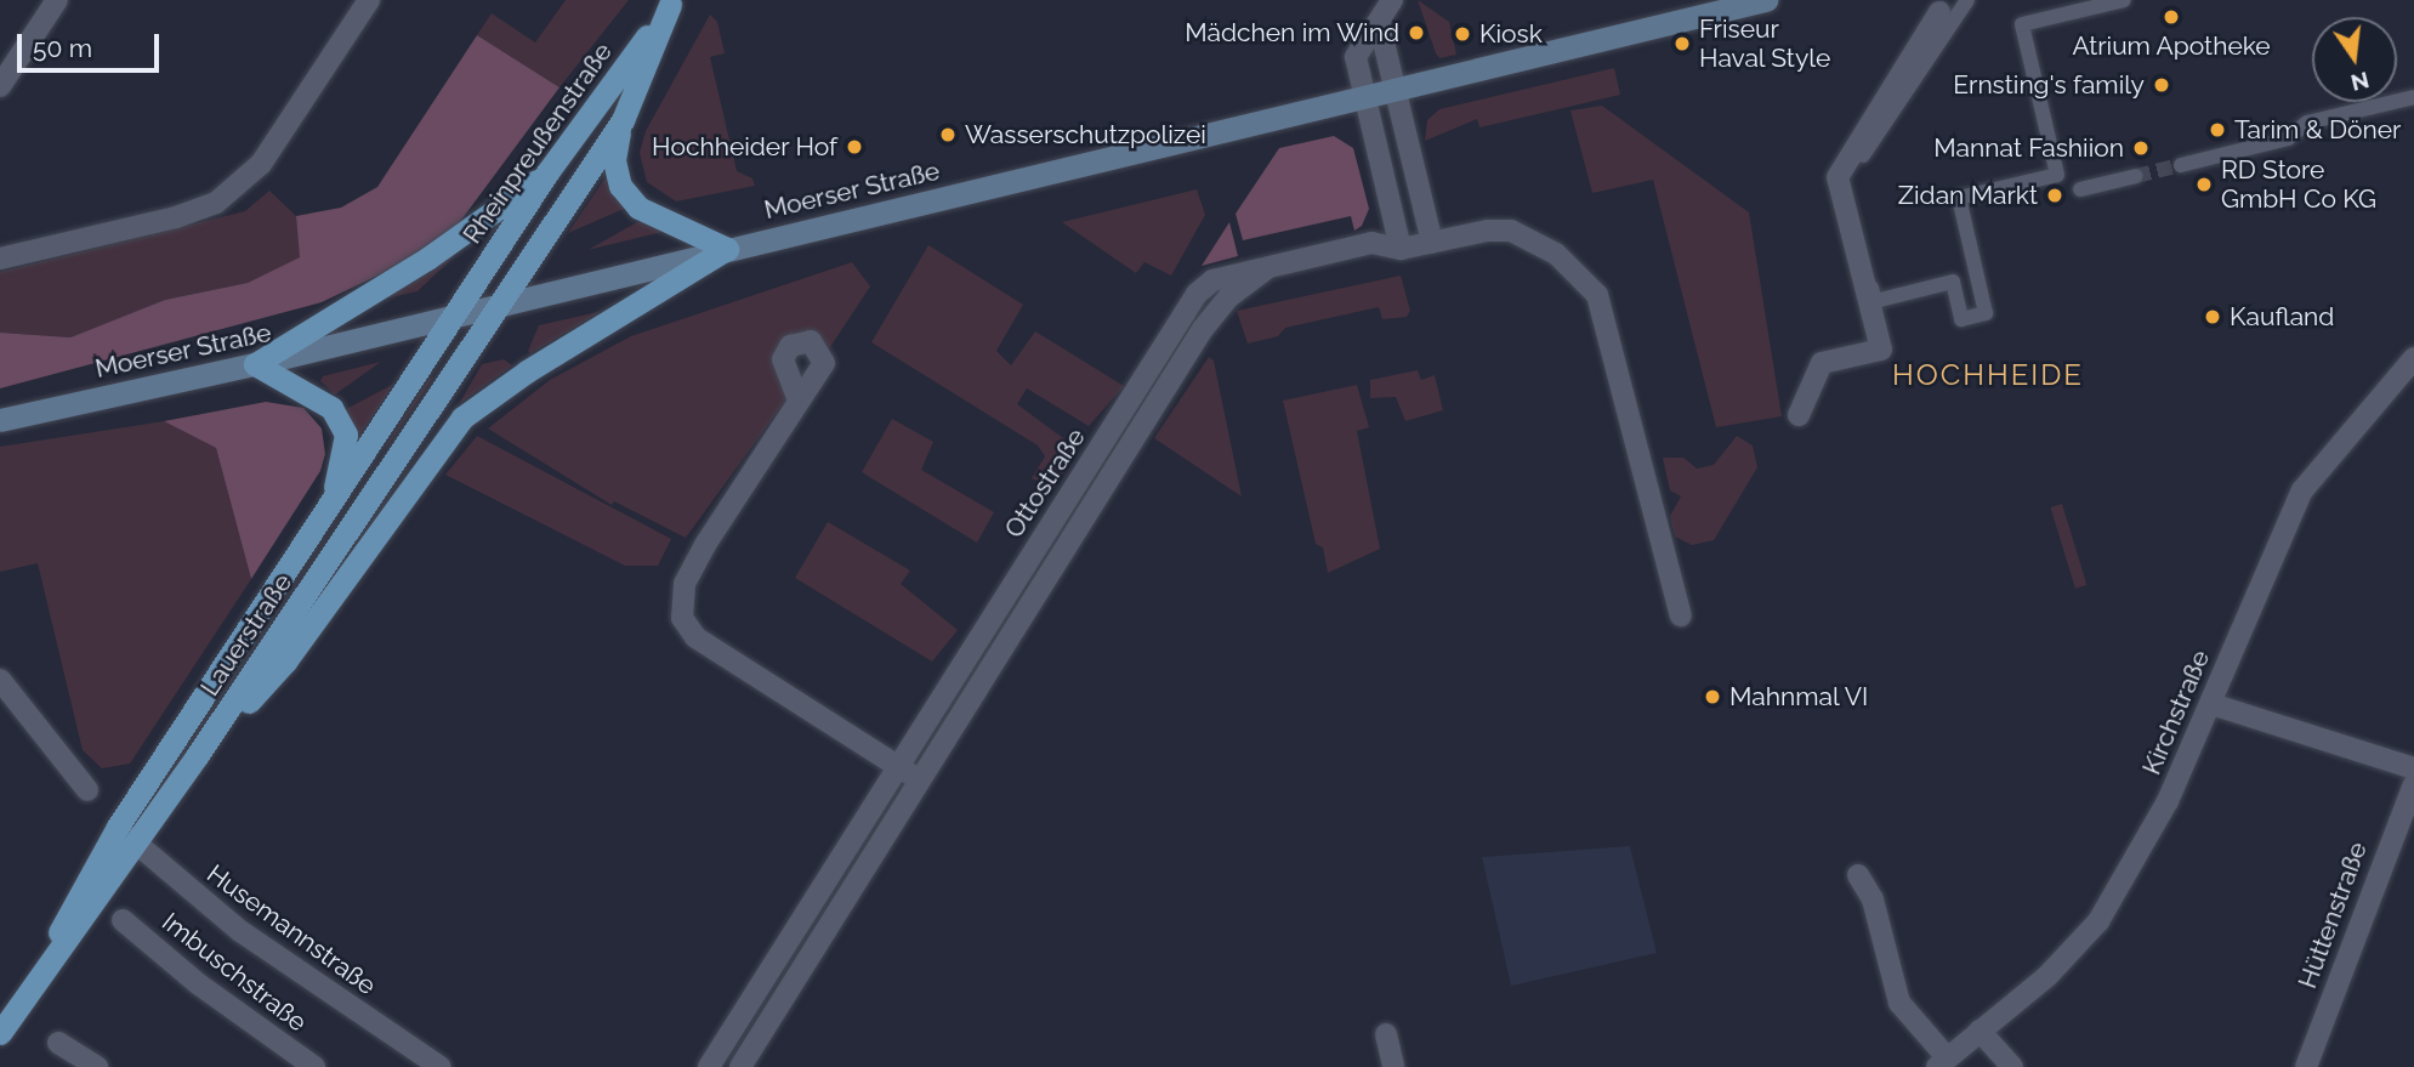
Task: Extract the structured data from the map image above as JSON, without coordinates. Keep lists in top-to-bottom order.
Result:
{
  "streets": {
    "main road": ["Rheinpreußenstraße", "Moerser Straße", "Lauerstraße"],
    "street": [
      "Ottostraße",
      "Kirchstraße",
      "Hüttenstraße",
      "Husemannstraße",
      "Imbuschstraße"
    ]
  },
  "crossings": [
    ["Rheinpreußenstraße", "Moerser Straße"],
    ["Rheinpreußenstraße", "Lauerstraße"],
    ["Moerser Straße", "Lauerstraße"],
    ["Lauerstraße", "Husemannstraße"]
  ],
  "districts": ["HOCHHEIDE"],
  "places": [
    "Atrium Apotheke",
    "Mädchen im Wind",
    "Kiosk",
    "Friseur Haval Style",
    "Ernsting's family",
    "Tarim & Döner",
    "Wasserschutzpolizei",
    "Hochheider Hof",
    "Mannat Fashiion",
    "RD Store GmbH Co KG",
    "Zidan Markt",
    "Kaufland",
    "Mahnmal VI"
  ],
  "scale_bar": "50 m",
  "north": "bottom"
}
